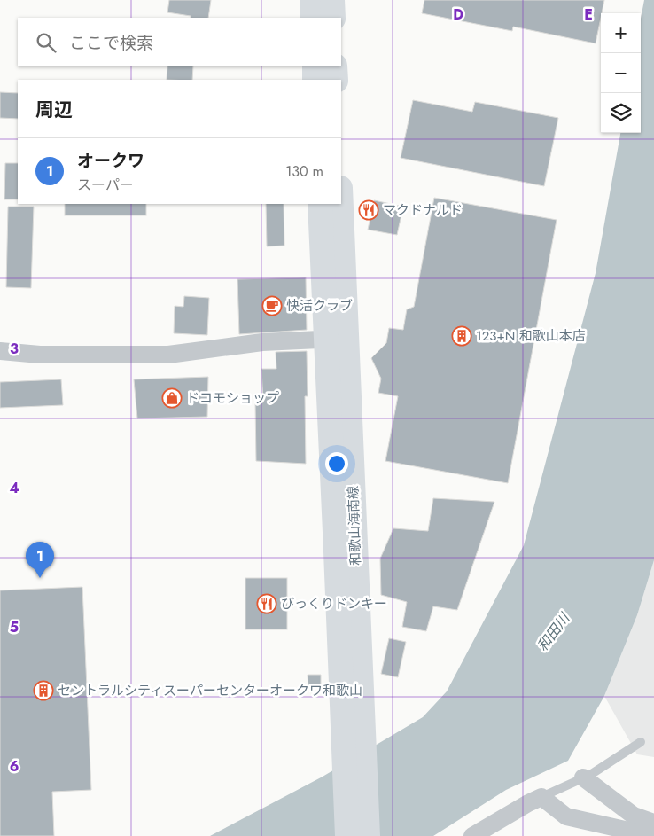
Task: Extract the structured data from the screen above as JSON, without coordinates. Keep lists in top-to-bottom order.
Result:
{
  "streets": {
    "main road": ["和歌山海南線"]
  },
  "water": ["和田川"],
  "places": {
    "restaurant": ["マクドナルド", "びっくりドンキー"],
    "cafe": ["快活クラブ"],
    "building": ["123+N 和歌山本店", "セントラルシティスーパーセンターオークワ和歌山"],
    "shop": ["ドコモショップ"]
  },
  "page": {
    "map_buttons": ["+", "−"],
    "search": "ここで検索",
    "heading": "周辺",
    "list": [
      {
        "mark": "1",
        "name": "オークワ",
        "note": "スーパー",
        "value": "130 m"
      }
    ],
    "pins": "1"
  },
  "grid": {
    "columns": ["D", "E"],
    "rows": [
      "3",
      "4",
      "5",
      "6"
    ]
  }
}
